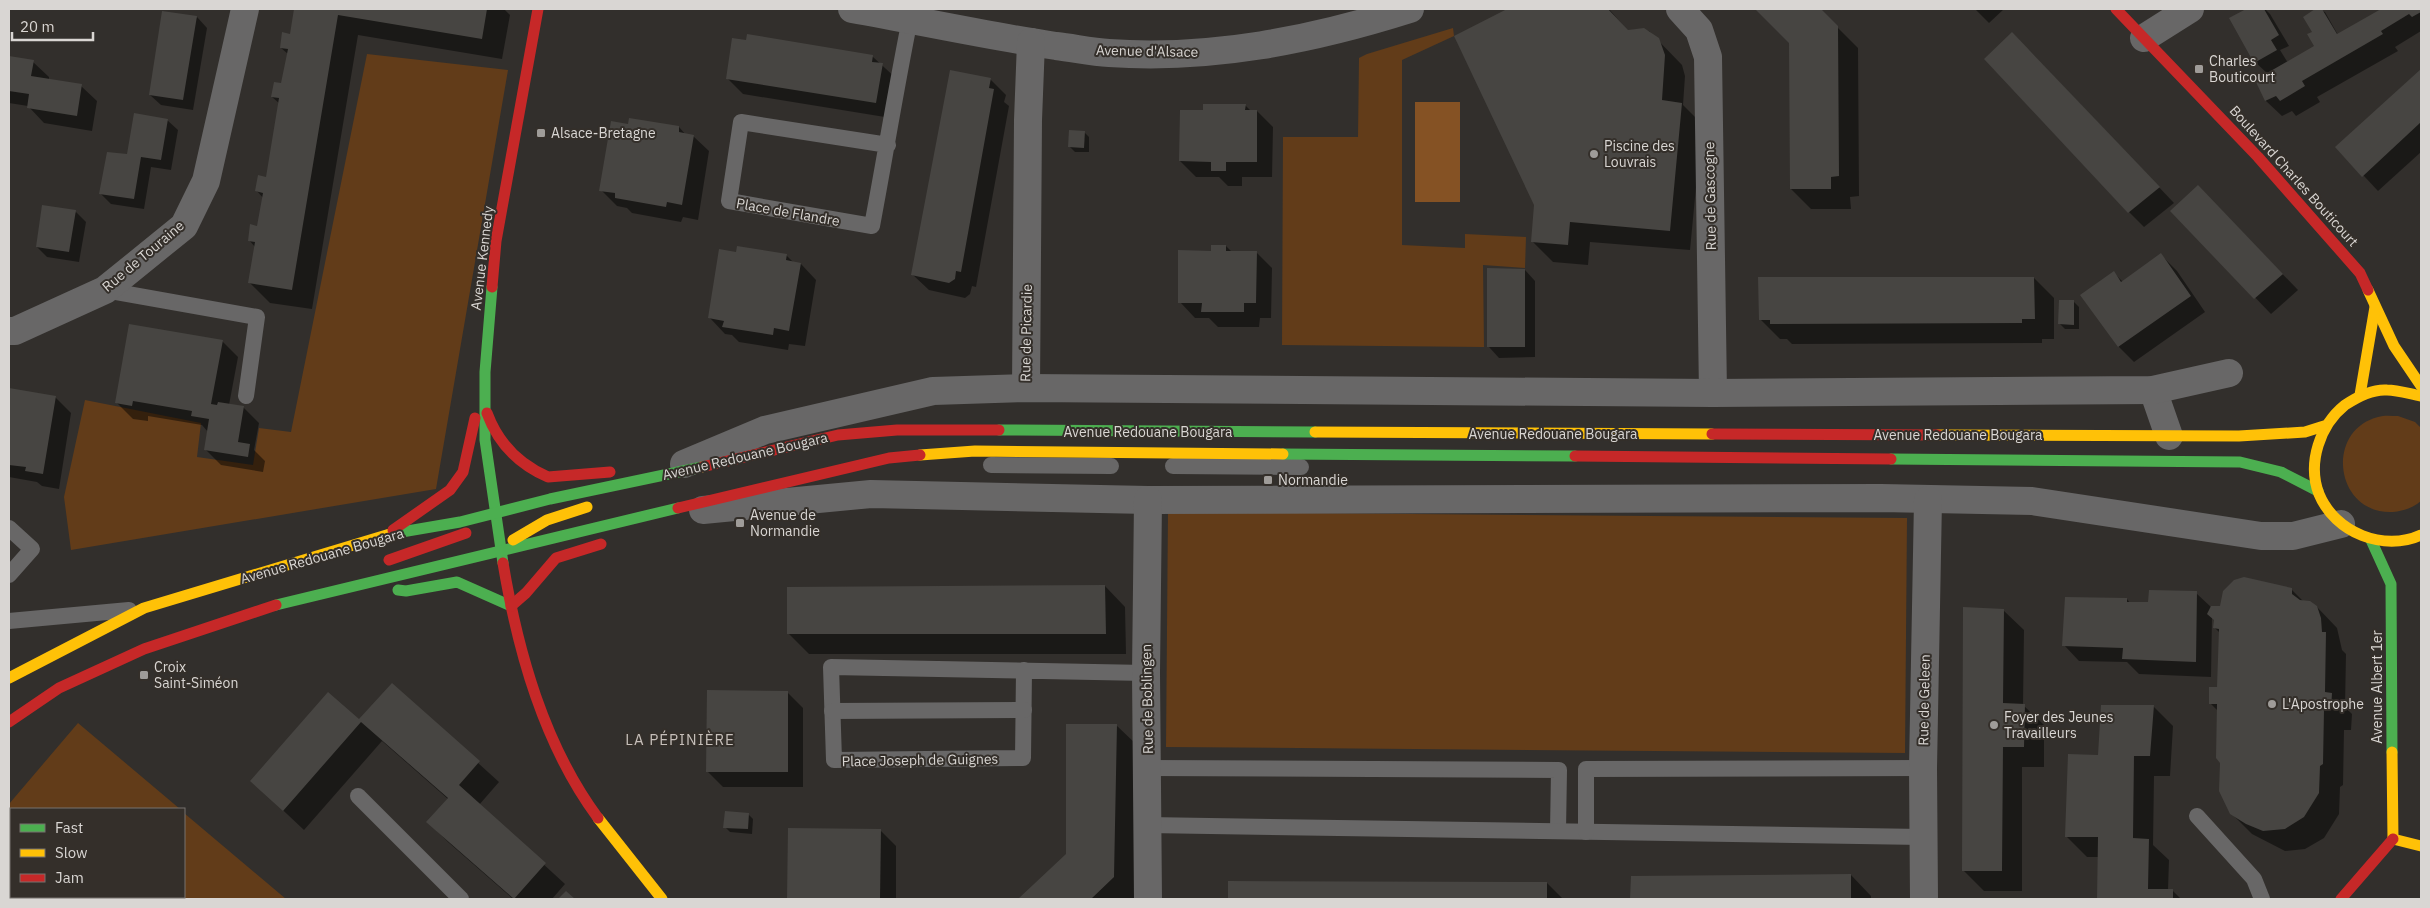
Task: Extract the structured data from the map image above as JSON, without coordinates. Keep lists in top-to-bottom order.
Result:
{
  "streets": {
    "main road": [
      "Boulevard Charles Bouticourt",
      "Avenue Kennedy",
      "Avenue Redouane Bougara",
      "Avenue Albert 1er"
    ],
    "street": [
      "Avenue d'Alsace",
      "Rue de Gascogne",
      "Rue de Touraine",
      "Rue de Picardie",
      "Rue de Boblingen",
      "Rue de Geleen"
    ],
    "lane": ["Place de Flandre", "Place Joseph de Guignes"]
  },
  "crossings": [
    ["Avenue d'Alsace", "Place de Flandre"],
    ["Avenue d'Alsace", "Rue de Picardie"],
    ["Avenue Kennedy", "Avenue Redouane Bougara"],
    ["Rue de Picardie", "Avenue Redouane Bougara"],
    ["Avenue Redouane Bougara", "Rue de Boblingen"],
    ["Avenue Redouane Bougara", "Rue de Geleen"],
    ["Rue de Boblingen", "Place Joseph de Guignes"]
  ],
  "districts": ["LA PÉPINIÈRE"],
  "places": {
    "transit": [
      "Charles Bouticourt",
      "Alsace-Bretagne",
      "Normandie",
      "Avenue de Normandie",
      "Croix Saint-Siméon"
    ],
    "other": ["Piscine des Louvrais", "L'Apostrophe", "Foyer des Jeunes Travailleurs"]
  },
  "legend": ["Fast", "Slow", "Jam"],
  "scale_bar": "20 m"
}
